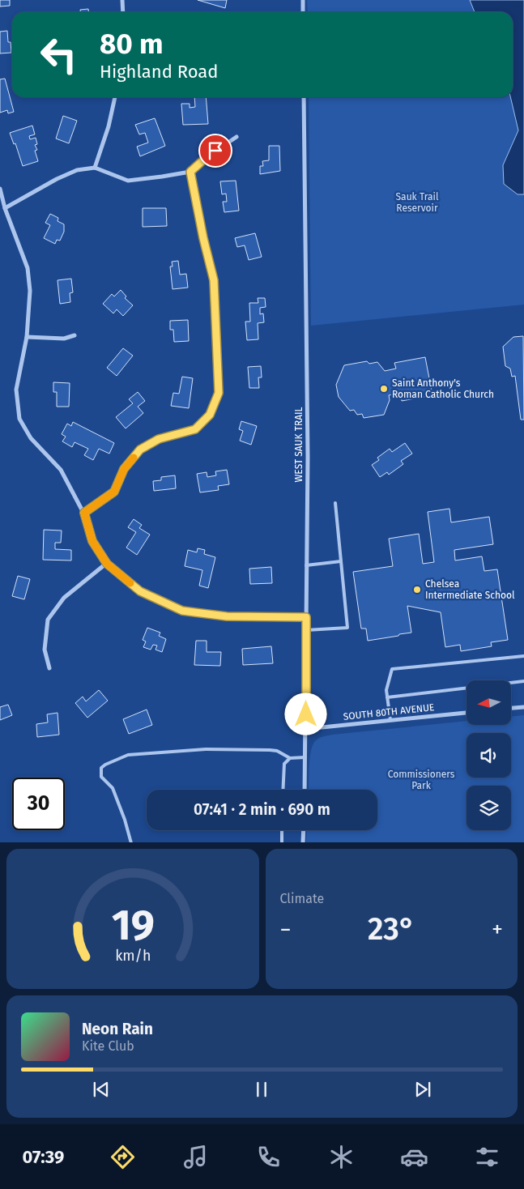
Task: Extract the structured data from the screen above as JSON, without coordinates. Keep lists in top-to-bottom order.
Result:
{
  "streets": {
    "street": ["WEST SAUK TRAIL", "SOUTH 80TH AVENUE"]
  },
  "crossings": [
    ["WEST SAUK TRAIL", "SOUTH 80TH AVENUE"]
  ],
  "parks": ["Sauk Trail Reservoir", "Commissioners Park"],
  "places": ["Saint Anthony's Roman Catholic Church", "Chelsea Intermediate School"],
  "north": "left",
  "page": {
    "turn": ["80 m", "Highland Road"],
    "limit": "30",
    "trip": "07:41 · 2 min · 690 m",
    "tile": "Climate",
    "heat": ["−", "23°", "+"],
    "song": ["Neon Rain", "Kite Club"],
    "tabs": "07:39",
    "gauge": ["19", "km/h"]
  }
}
